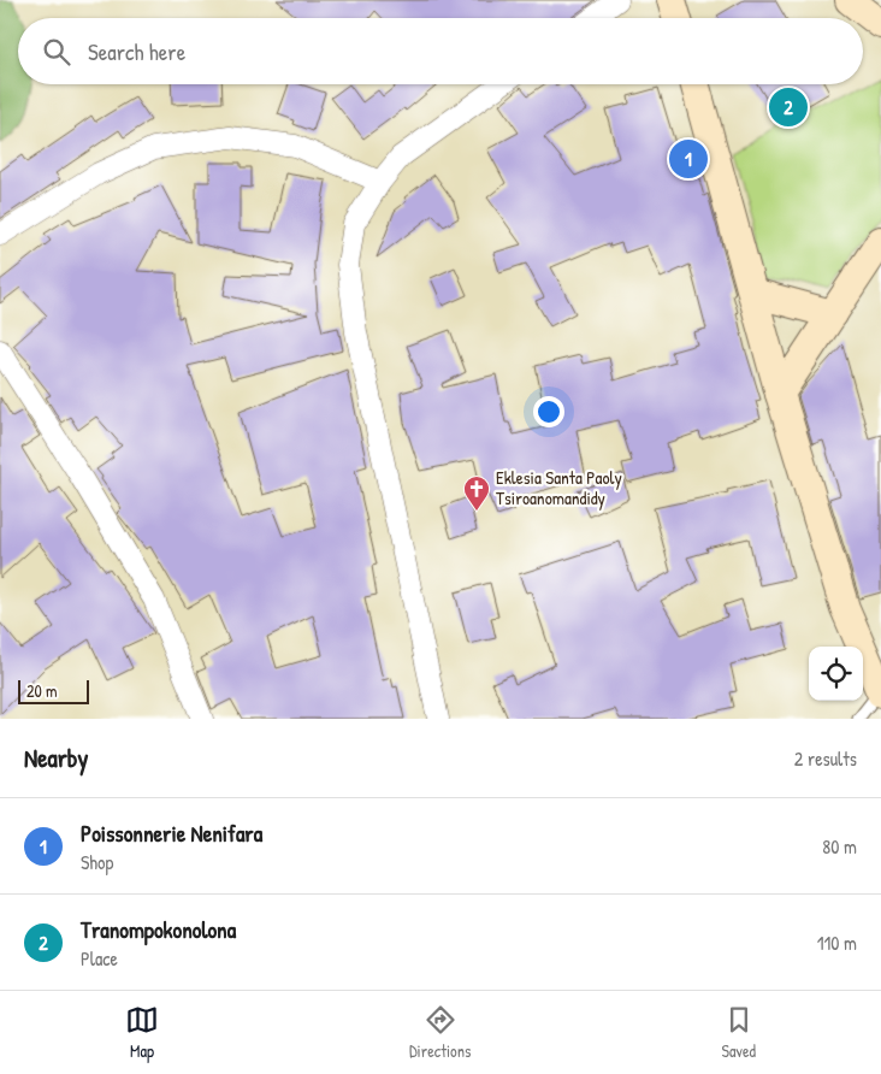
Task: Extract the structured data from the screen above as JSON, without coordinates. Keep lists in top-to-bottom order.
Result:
{
  "places": {
    "church": ["Eklesia Santa Paoly Tsiroanomandidy"]
  },
  "scale_bar": "20 m",
  "page": {
    "search": "Search here",
    "pins": ["2", "1"],
    "scale": "20 m",
    "heading": ["Nearby", "2 results"],
    "list": [
      {
        "mark": "1",
        "name": "Poissonnerie Nenifara",
        "note": "Shop",
        "value": "80 m"
      },
      {
        "mark": "2",
        "name": "Tranompokonolona",
        "note": "Place",
        "value": "110 m"
      }
    ],
    "nav": ["Map", "Directions", "Saved"]
  }
}
